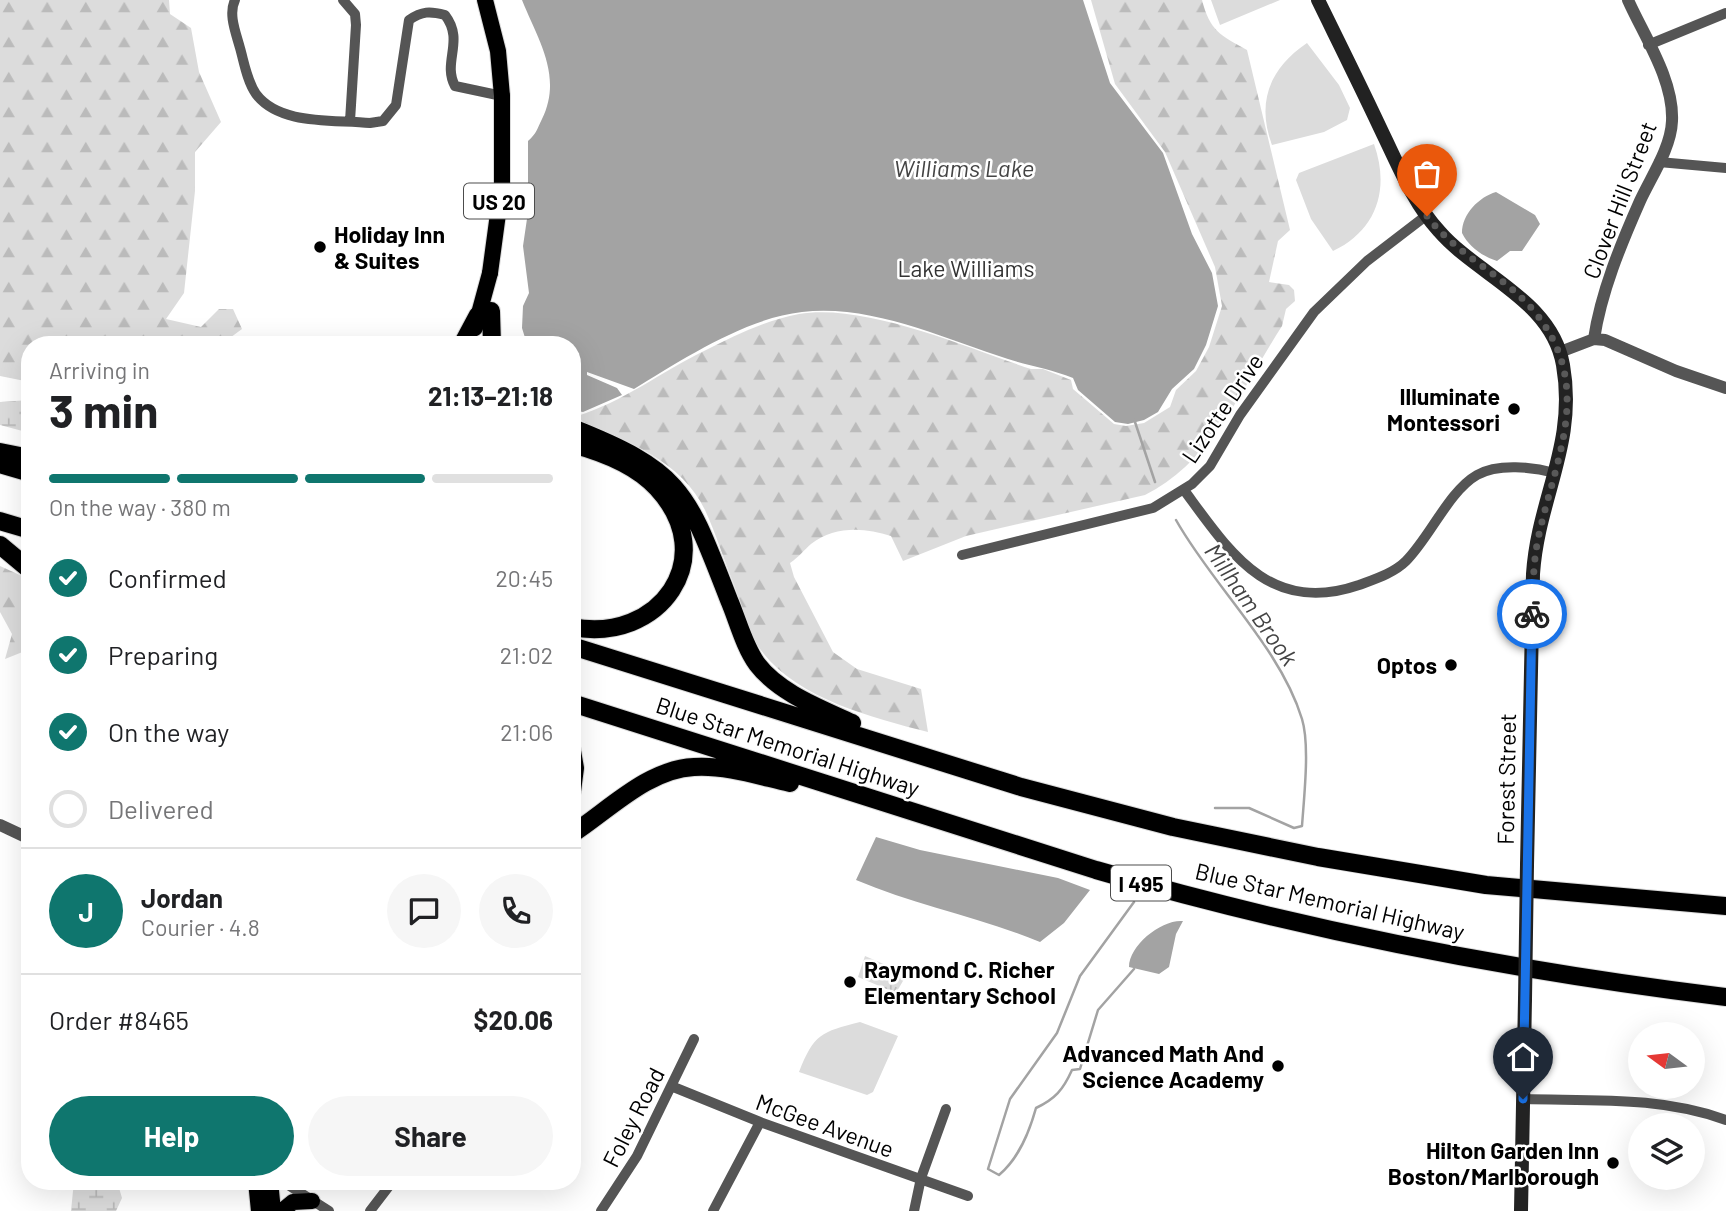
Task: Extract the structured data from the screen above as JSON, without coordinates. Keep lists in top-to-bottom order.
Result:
{
  "streets": {
    "highway": ["Blue Star Memorial Highway", "I 495"],
    "main road": ["US 20", "Forest Street"],
    "street": [
      "Clover Hill Street",
      "Lizotte Drive",
      "Foley Road",
      "McGee Avenue"
    ]
  },
  "crossings": [
    ["Foley Road", "McGee Avenue"]
  ],
  "water": ["Williams Lake", "Millham Brook"],
  "parks": ["Lake Williams"],
  "places": [
    "Holiday Inn & Suites",
    "Illuminate Montessori",
    "Optos",
    "Raymond C. Richer Elementary School",
    "Advanced Math And Science Academy",
    "Hilton Garden Inn Boston/Marlborough"
  ],
  "north": "left",
  "page": {
    "heading": ["3 min", "Arriving in", "21:13–21:18"],
    "panel": [
      "Jordan",
      "Courier · 4.8",
      "Order #8465",
      "$20.06"
    ],
    "bar": "On the way · 380 m",
    "list": [
      ["Confirmed", "20:45"],
      ["Preparing", "21:02"],
      ["On the way", "21:06"],
      "Delivered"
    ],
    "round": "J",
    "buttons": ["Help", "Share"]
  }
}
